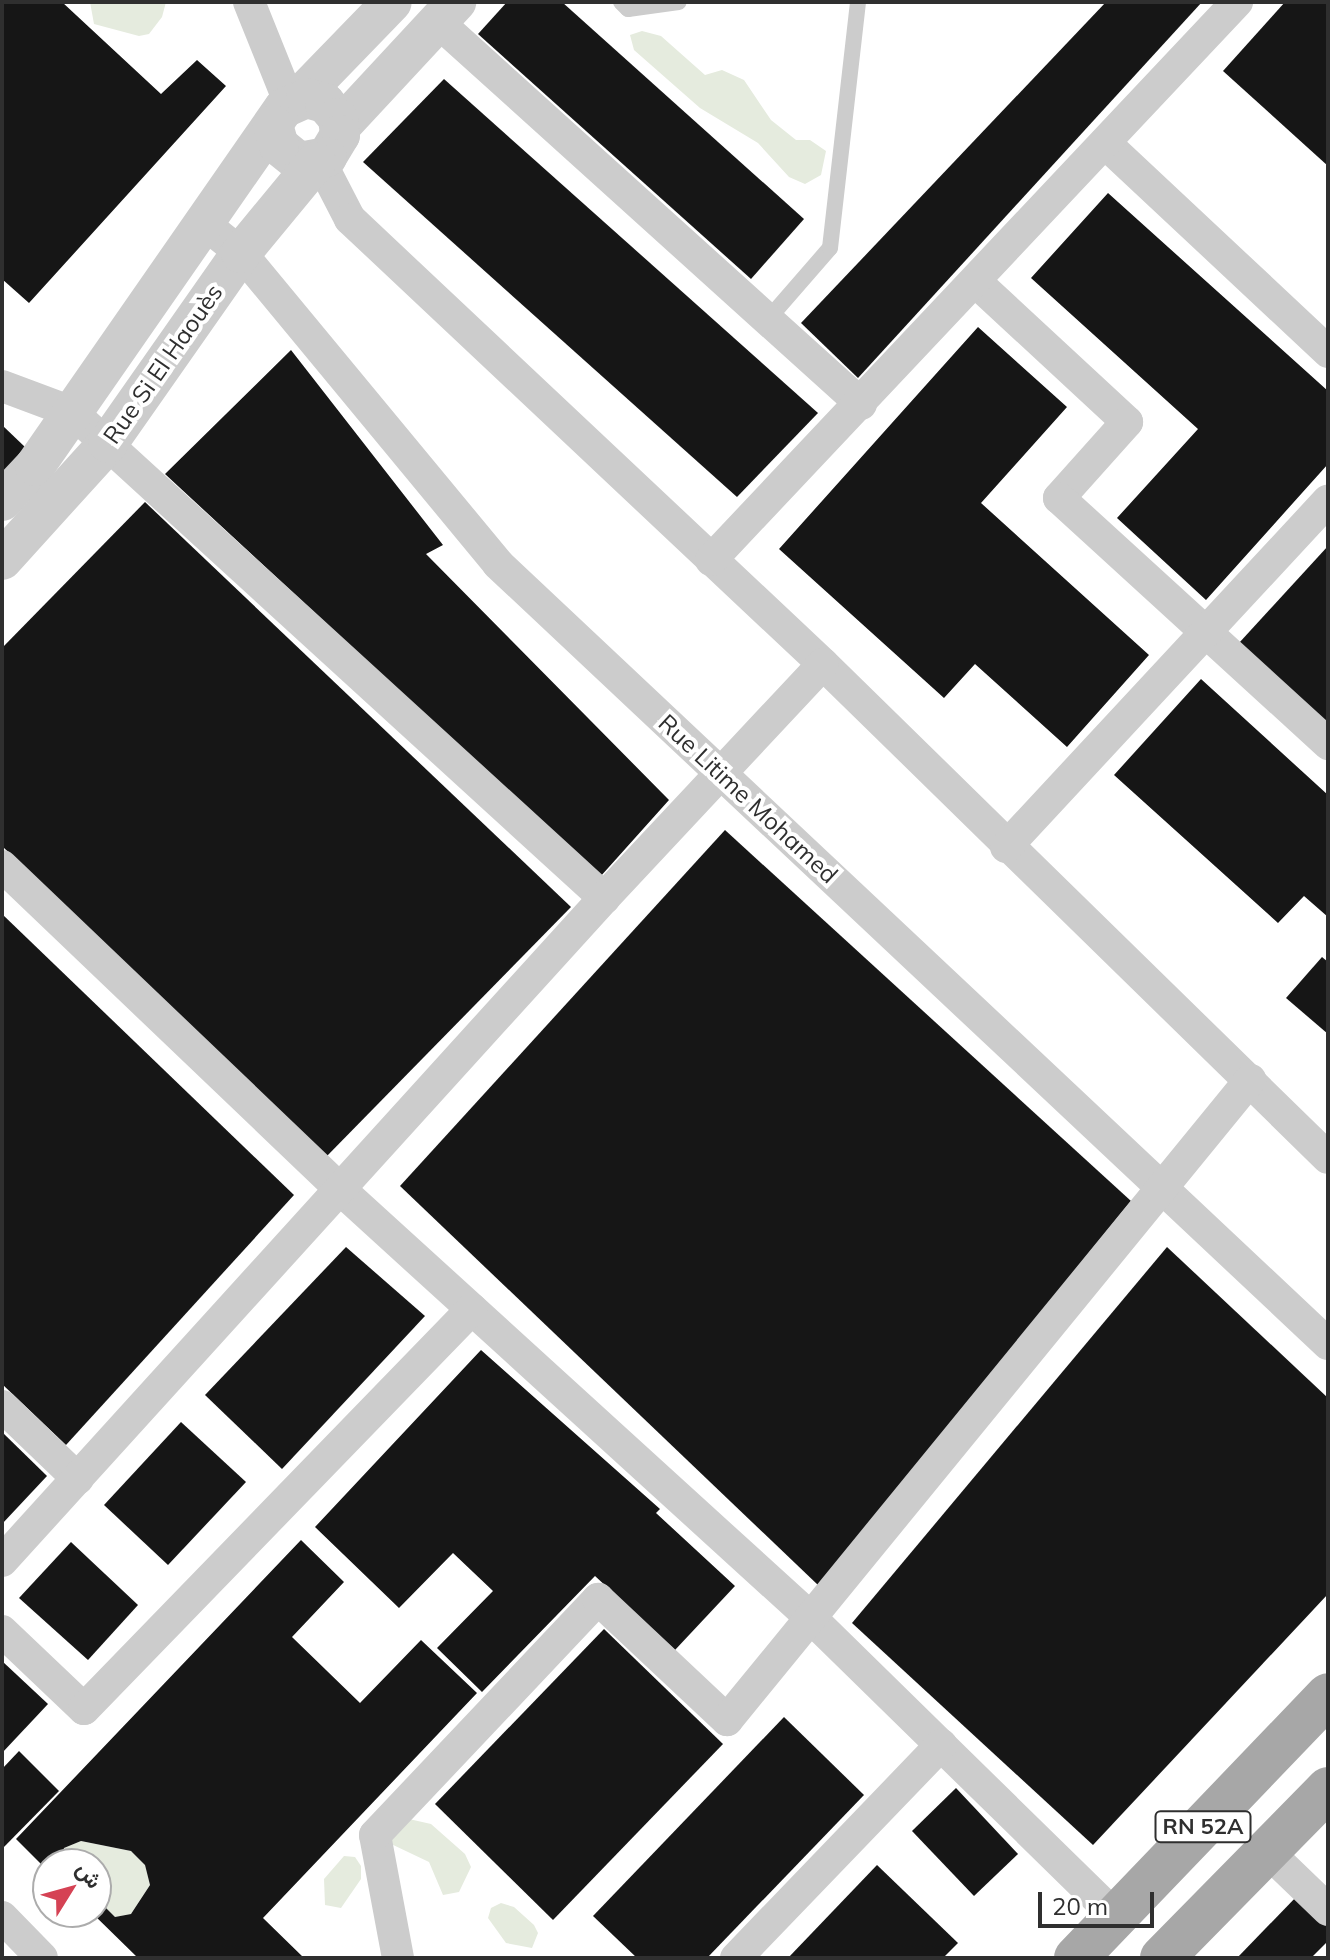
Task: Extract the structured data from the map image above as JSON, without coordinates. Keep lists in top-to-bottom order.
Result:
{
  "streets": {
    "main road": ["RN 52A"],
    "street": ["Rue Si El Haouès", "Rue Litime Mohamed"]
  },
  "crossings": [
    ["Rue Si El Haouès", "Rue Litime Mohamed"]
  ],
  "scale_bar": "20 m",
  "north": "top right"
}
